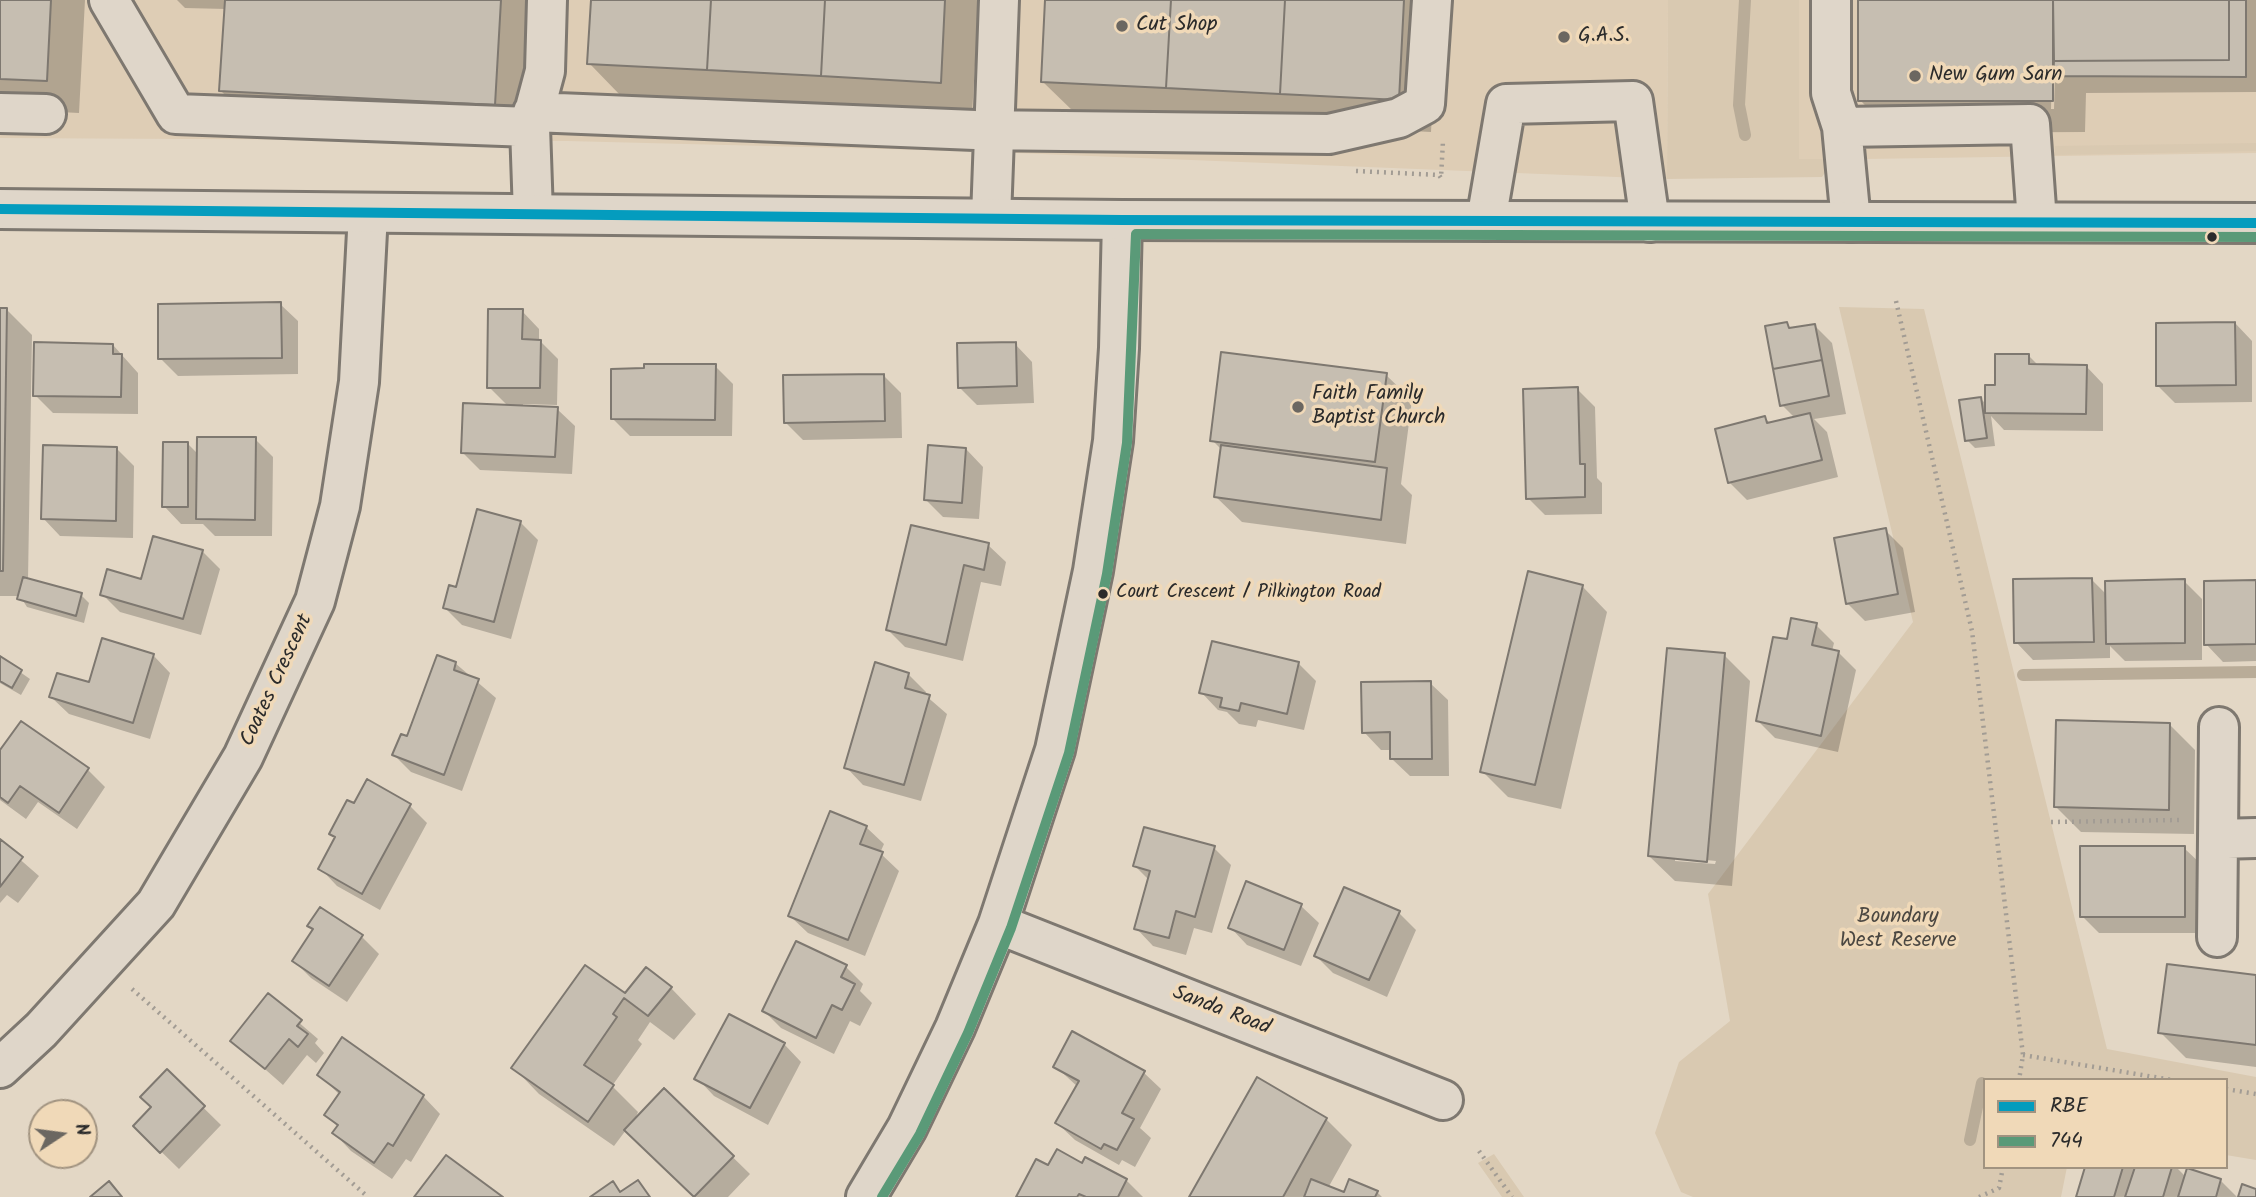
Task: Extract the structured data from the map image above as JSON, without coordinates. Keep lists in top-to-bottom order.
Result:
{
  "streets": {
    "street": ["Coates Crescent", "Sanda Road"]
  },
  "parks": ["Boundary West Reserve"],
  "places": [
    "Cut Shop",
    "G.A.S.",
    "New Gum Sarn",
    "Faith Family Baptist Church",
    "Court Crescent / Pilkington Road"
  ],
  "lines": ["transit line RBE", "transit line 744"],
  "legend": ["RBE", "744"],
  "north": "right"
}
